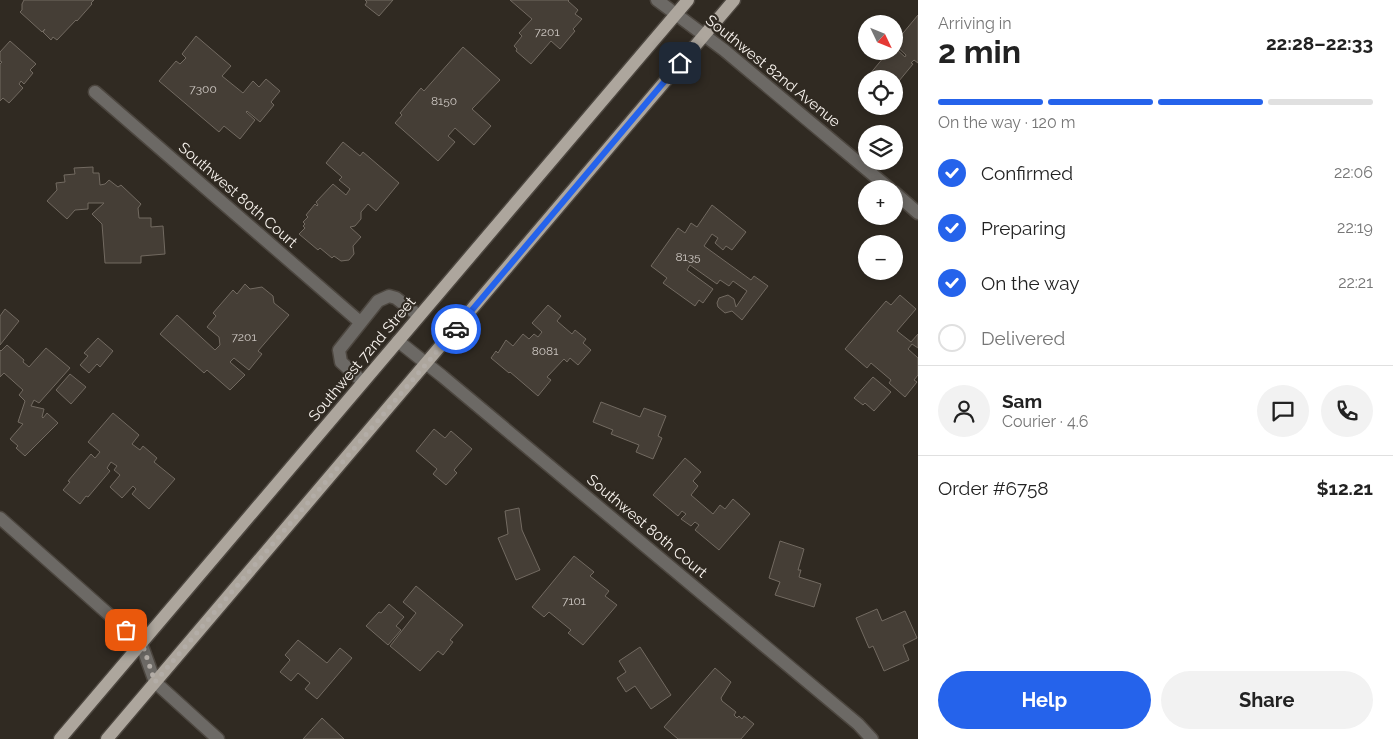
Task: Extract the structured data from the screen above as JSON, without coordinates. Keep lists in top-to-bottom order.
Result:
{
  "streets": {
    "main road": ["Southwest 72nd Street"],
    "street": ["Southwest 82nd Avenue", "Southwest 80th Court"]
  },
  "crossings": [
    ["Southwest 82nd Avenue", "Southwest 72nd Street"],
    ["Southwest 80th Court", "Southwest 72nd Street"]
  ],
  "house_numbers": [
    "7201",
    "7300",
    "8150",
    "8135",
    "7201",
    "8081",
    "7101"
  ],
  "north": "bottom right",
  "page": {
    "heading": ["2 min", "Arriving in", "22:28–22:33"],
    "panel": [
      "Sam",
      "Courier · 4.6",
      "Order #6758",
      "$12.21"
    ],
    "map_buttons": ["+", "−"],
    "bar": "On the way · 120 m",
    "list": [
      ["Confirmed", "22:06"],
      ["Preparing", "22:19"],
      ["On the way", "22:21"],
      "Delivered"
    ],
    "buttons": ["Help", "Share"]
  }
}
